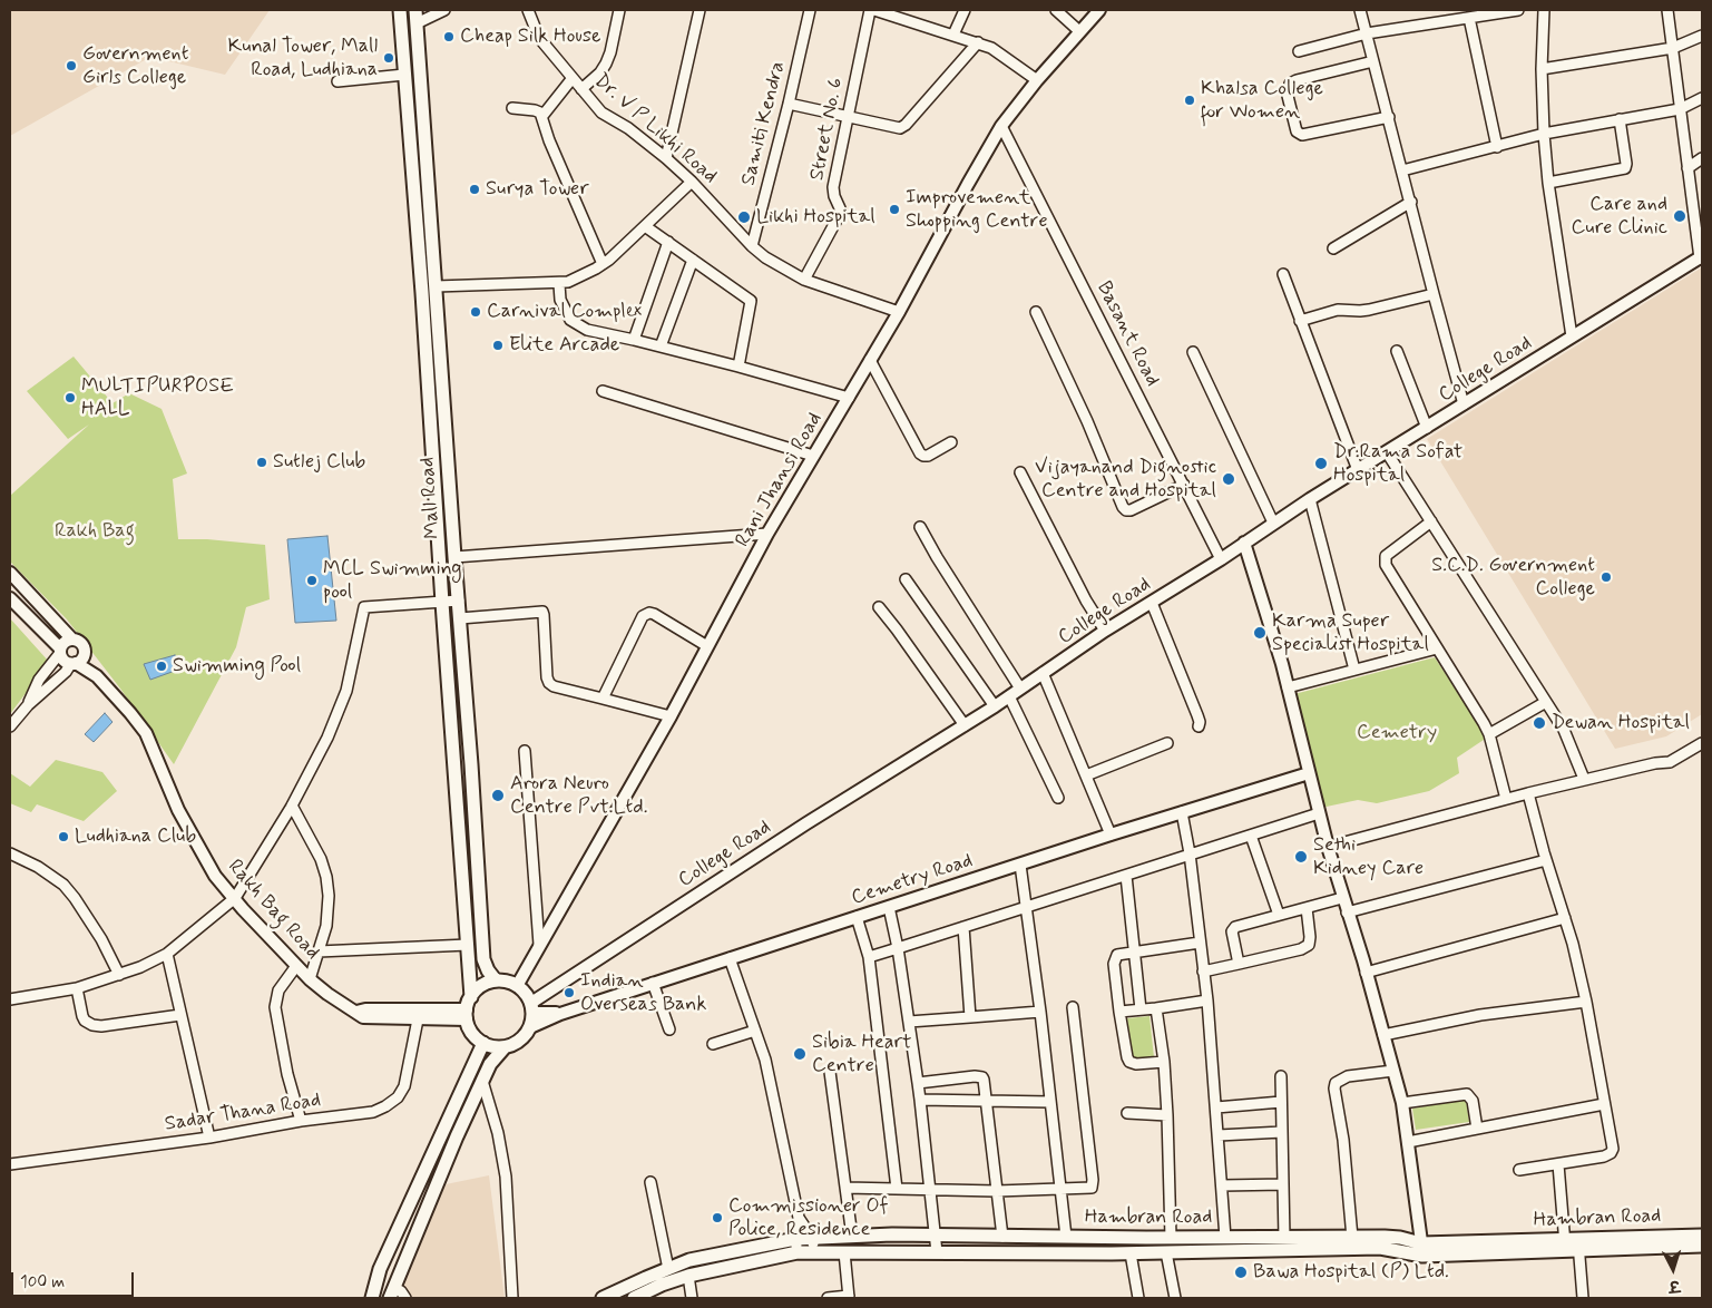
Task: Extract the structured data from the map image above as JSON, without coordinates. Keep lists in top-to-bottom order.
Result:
{
  "streets": {
    "main road": ["Mall Road", "Hambran Road"],
    "street": [
      "Samiti Kendra",
      "Dr. V P Likhi Road",
      "Street No. 6",
      "Basant Road",
      "College Road",
      "Rani Jhansi Road",
      "Cemetry Road",
      "Rakh Bag Road",
      "Sadar Thana Road"
    ]
  },
  "crossings": [
    ["Samiti Kendra", "Dr. V P Likhi Road"],
    ["Dr. V P Likhi Road", "Street No. 6"],
    ["Dr. V P Likhi Road", "Rani Jhansi Road"],
    ["Basant Road", "College Road"],
    ["Basant Road", "Rani Jhansi Road"],
    ["College Road", "Rani Jhansi Road"],
    ["College Road", "Mall Road"],
    ["College Road", "Cemetry Road"],
    ["College Road", "Rakh Bag Road"],
    ["Rani Jhansi Road", "Mall Road"],
    ["Rani Jhansi Road", "Cemetry Road"],
    ["Rani Jhansi Road", "Rakh Bag Road"],
    ["Mall Road", "Cemetry Road"],
    ["Mall Road", "Rakh Bag Road"],
    ["Cemetry Road", "Rakh Bag Road"],
    ["Rakh Bag Road", "Sadar Thana Road"]
  ],
  "parks": ["Rakh Bag", "Cemetry"],
  "places": [
    "Cheap Silk House",
    "Kunal Tower, Mall Road, Ludhiana",
    "Government Girls College",
    "Khalsa College for Women",
    "Surya Tower",
    "Improvement Shopping Centre",
    "Care and Cure Clinic",
    "Likhi Hospital",
    "Carnival Complex",
    "Elite Arcade",
    "MULTIPURPOSE HALL",
    "Sutlej Club",
    "Dr.Rama Sofat Hospital",
    "Vijayanand Dignostic Centre and Hospital",
    "S.C.D. Government College",
    "MCL Swimming pool",
    "Karma Super Specialist Hospital",
    "Swimming Pool",
    "Dewan Hospital",
    "Arora Neuro Centre Pvt.Ltd.",
    "Ludhiana Club",
    "Sethi Kidney Care",
    "Indian Overseas Bank",
    "Sibia Heart Centre",
    "Commissioner Of Police, Residence",
    "Bawa Hospital (P) Ltd."
  ],
  "scale_bar": "100 m",
  "north": "bottom"
}
